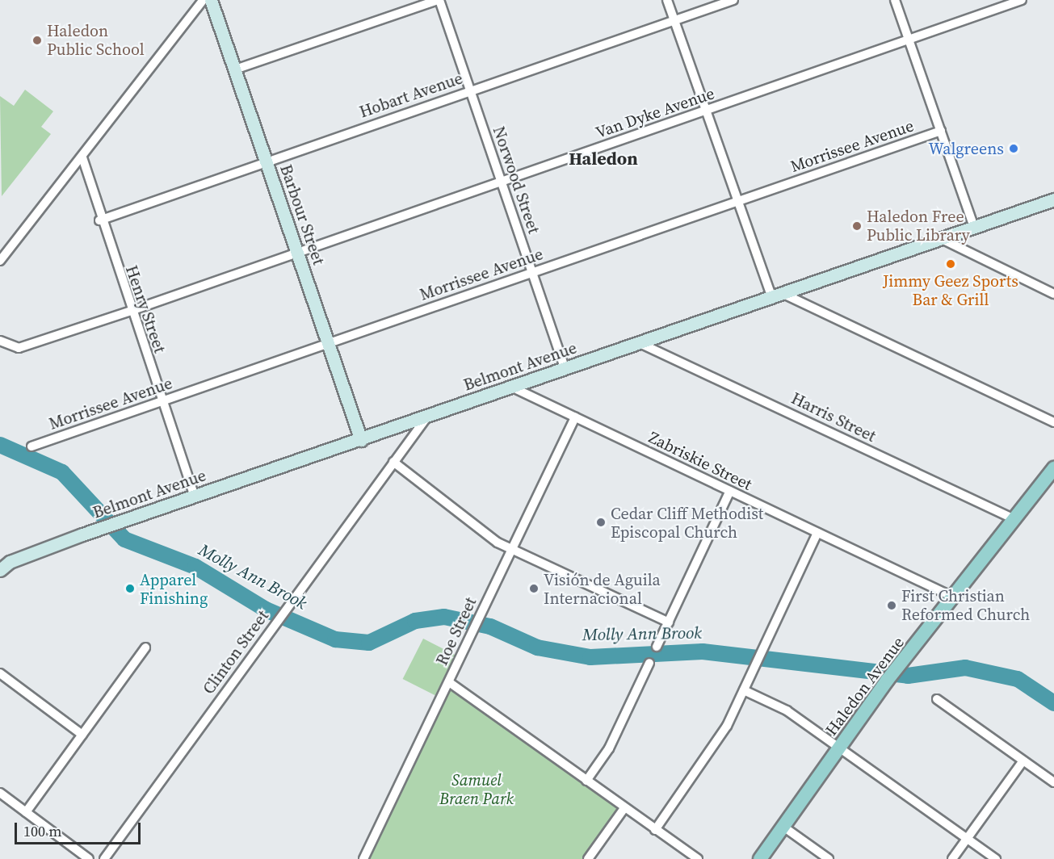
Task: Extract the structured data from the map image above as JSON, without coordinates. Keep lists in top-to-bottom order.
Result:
{
  "streets": {
    "main road": ["Barbour Street", "Belmont Avenue", "Haledon Avenue"],
    "street": [
      "Hobart Avenue",
      "Van Dyke Avenue",
      "Morrissee Avenue",
      "Norwood Street",
      "Henry Street",
      "Harris Street",
      "Zabriskie Street",
      "Roe Street",
      "Clinton Street"
    ]
  },
  "crossings": [
    ["Hobart Avenue", "Norwood Street"],
    ["Hobart Avenue", "Barbour Street"],
    ["Hobart Avenue", "Henry Street"],
    ["Van Dyke Avenue", "Norwood Street"],
    ["Van Dyke Avenue", "Barbour Street"],
    ["Van Dyke Avenue", "Henry Street"],
    ["Morrissee Avenue", "Norwood Street"],
    ["Morrissee Avenue", "Barbour Street"],
    ["Morrissee Avenue", "Henry Street"],
    ["Norwood Street", "Belmont Avenue"],
    ["Barbour Street", "Belmont Avenue"],
    ["Henry Street", "Belmont Avenue"],
    ["Belmont Avenue", "Harris Street"],
    ["Belmont Avenue", "Zabriskie Street"],
    ["Belmont Avenue", "Clinton Street"],
    ["Harris Street", "Haledon Avenue"],
    ["Zabriskie Street", "Roe Street"],
    ["Zabriskie Street", "Haledon Avenue"]
  ],
  "districts": ["Haledon"],
  "water": ["Molly Ann Brook"],
  "parks": ["Samuel Braen Park"],
  "places": [
    "Haledon Public School",
    "Walgreens",
    "Haledon Free Public Library",
    "Jimmy Geez Sports Bar & Grill",
    "Cedar Cliff Methodist Episcopal Church",
    "Apparel Finishing",
    "Visión de Aguila Internacional",
    "First Christian Reformed Church"
  ],
  "scale_bar": "100 m"
}
